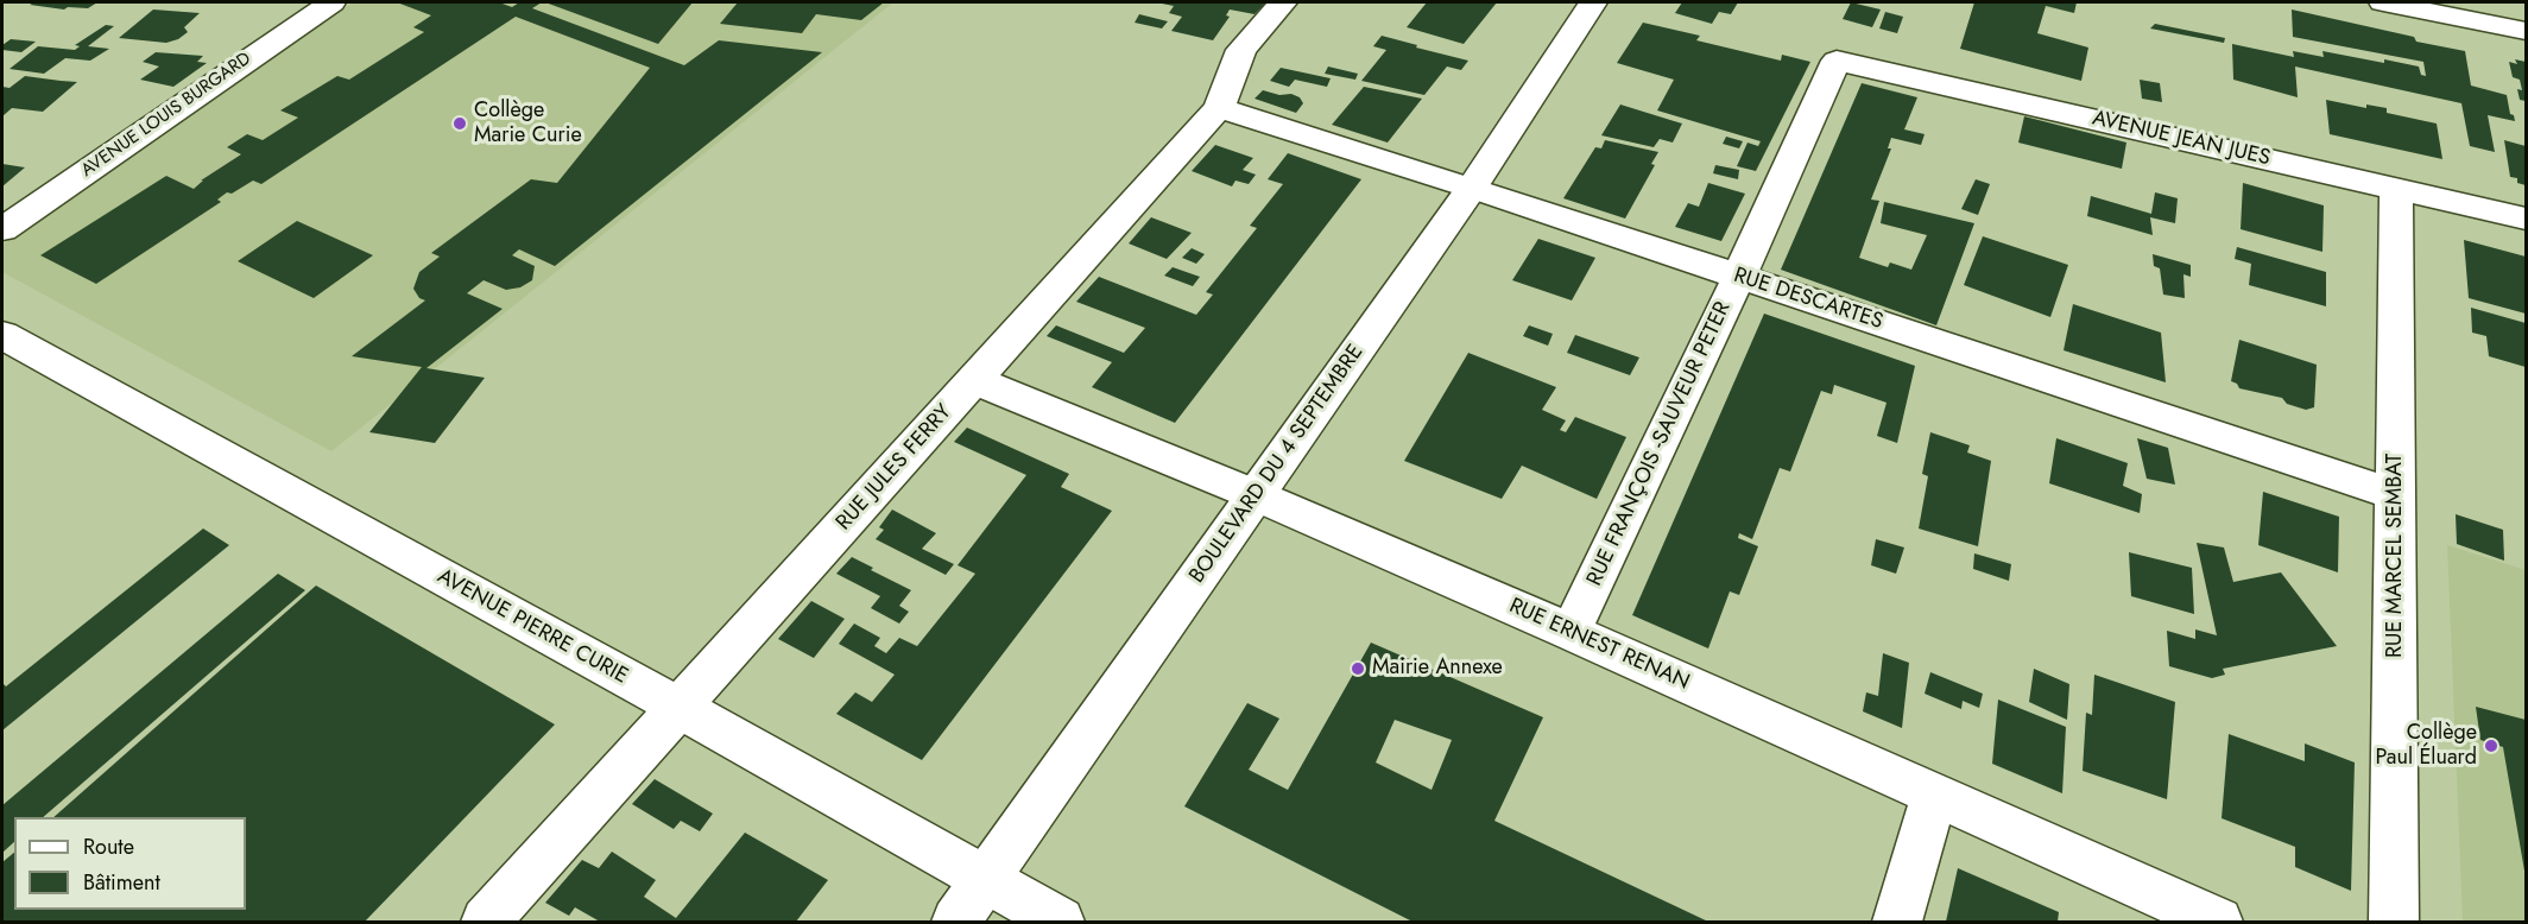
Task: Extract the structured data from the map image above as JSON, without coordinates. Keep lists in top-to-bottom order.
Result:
{
  "streets": {
    "street": [
      "AVENUE LOUIS BURGARD",
      "AVENUE JEAN JUES",
      "RUE DESCARTES",
      "RUE FRANÇOIS -SAUVEUR PETER",
      "BOULEVARD DU 4 SEPTEMBRE",
      "RUE JULES FERRY",
      "RUE MARCEL SEMBAT",
      "AVENUE PIERRE CURIE",
      "RUE ERNEST RENAN"
    ]
  },
  "crossings": [
    ["AVENUE JEAN JUES", "RUE FRANÇOIS -SAUVEUR PETER"],
    ["AVENUE JEAN JUES", "RUE MARCEL SEMBAT"],
    ["RUE DESCARTES", "RUE FRANÇOIS -SAUVEUR PETER"],
    ["RUE DESCARTES", "BOULEVARD DU 4 SEPTEMBRE"],
    ["RUE DESCARTES", "RUE JULES FERRY"],
    ["RUE DESCARTES", "RUE MARCEL SEMBAT"],
    ["RUE FRANÇOIS -SAUVEUR PETER", "RUE ERNEST RENAN"],
    ["BOULEVARD DU 4 SEPTEMBRE", "AVENUE PIERRE CURIE"],
    ["BOULEVARD DU 4 SEPTEMBRE", "RUE ERNEST RENAN"],
    ["RUE JULES FERRY", "AVENUE PIERRE CURIE"],
    ["RUE JULES FERRY", "RUE ERNEST RENAN"]
  ],
  "places": ["Collège Marie Curie", "Mairie Annexe", "Collège Paul Éluard"],
  "legend": ["Route", "Bâtiment"]
}
